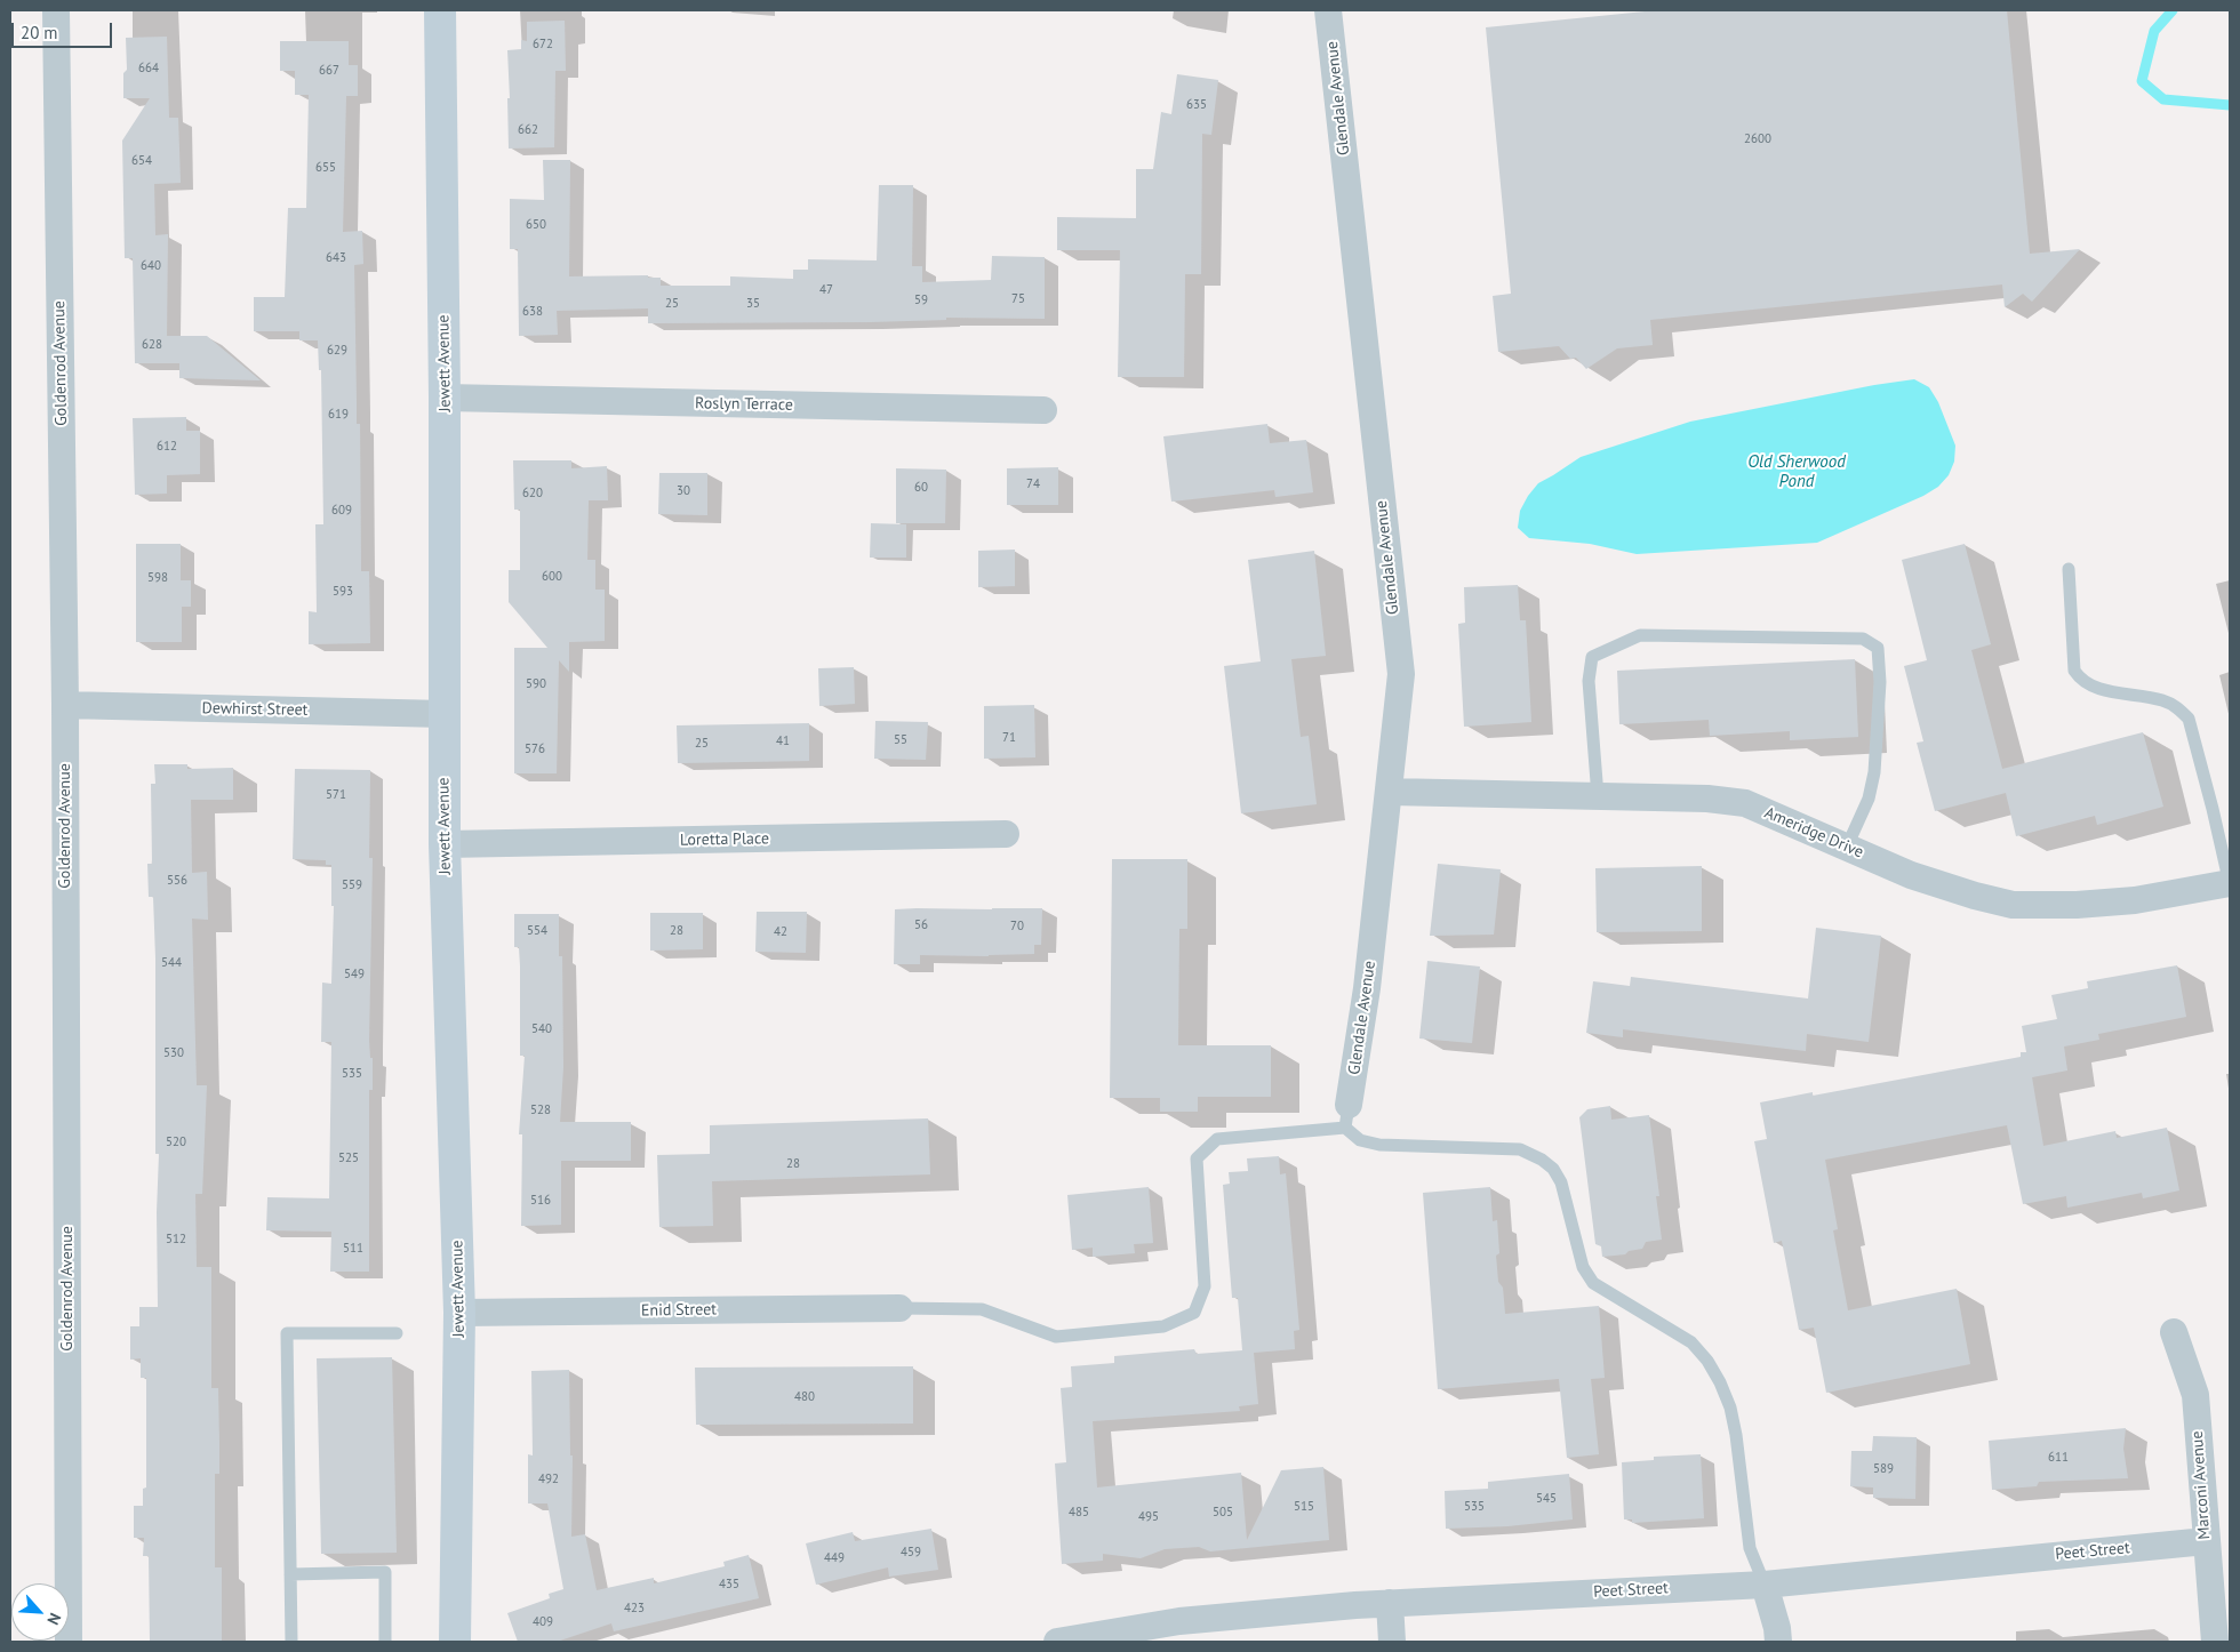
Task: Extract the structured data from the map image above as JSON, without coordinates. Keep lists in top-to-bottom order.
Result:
{
  "streets": {
    "main road": ["Jewett Avenue"],
    "street": [
      "Glendale Avenue",
      "Goldenrod Avenue",
      "Roslyn Terrace",
      "Dewhirst Street",
      "Ameridge Drive",
      "Loretta Place",
      "Enid Street",
      "Marconi Avenue",
      "Peet Street"
    ]
  },
  "crossings": [
    ["Glendale Avenue", "Ameridge Drive"],
    ["Goldenrod Avenue", "Dewhirst Street"],
    ["Jewett Avenue", "Roslyn Terrace"],
    ["Jewett Avenue", "Dewhirst Street"],
    ["Jewett Avenue", "Loretta Place"],
    ["Jewett Avenue", "Enid Street"],
    ["Marconi Avenue", "Peet Street"]
  ],
  "water": ["Old Sherwood Pond"],
  "house_numbers": [
    "672",
    "664",
    "667",
    "635",
    "662",
    "2600",
    "654",
    "655",
    "650",
    "643",
    "640",
    "47",
    "75",
    "59",
    "25",
    "35",
    "638",
    "628",
    "629",
    "619",
    "612",
    "74",
    "60",
    "30",
    "620",
    "609",
    "600",
    "598",
    "593",
    "590",
    "71",
    "55",
    "41",
    "25",
    "576",
    "571",
    "556",
    "559",
    "56",
    "70",
    "554",
    "28",
    "42",
    "544",
    "549",
    "540",
    "530",
    "535",
    "528",
    "520",
    "525",
    "28",
    "516",
    "512",
    "511",
    "480",
    "611",
    "589",
    "492",
    "545",
    "515",
    "535",
    "485",
    "505",
    "495",
    "459",
    "449",
    "435",
    "423",
    "409"
  ],
  "scale_bar": "20 m",
  "north": "bottom right"
}
